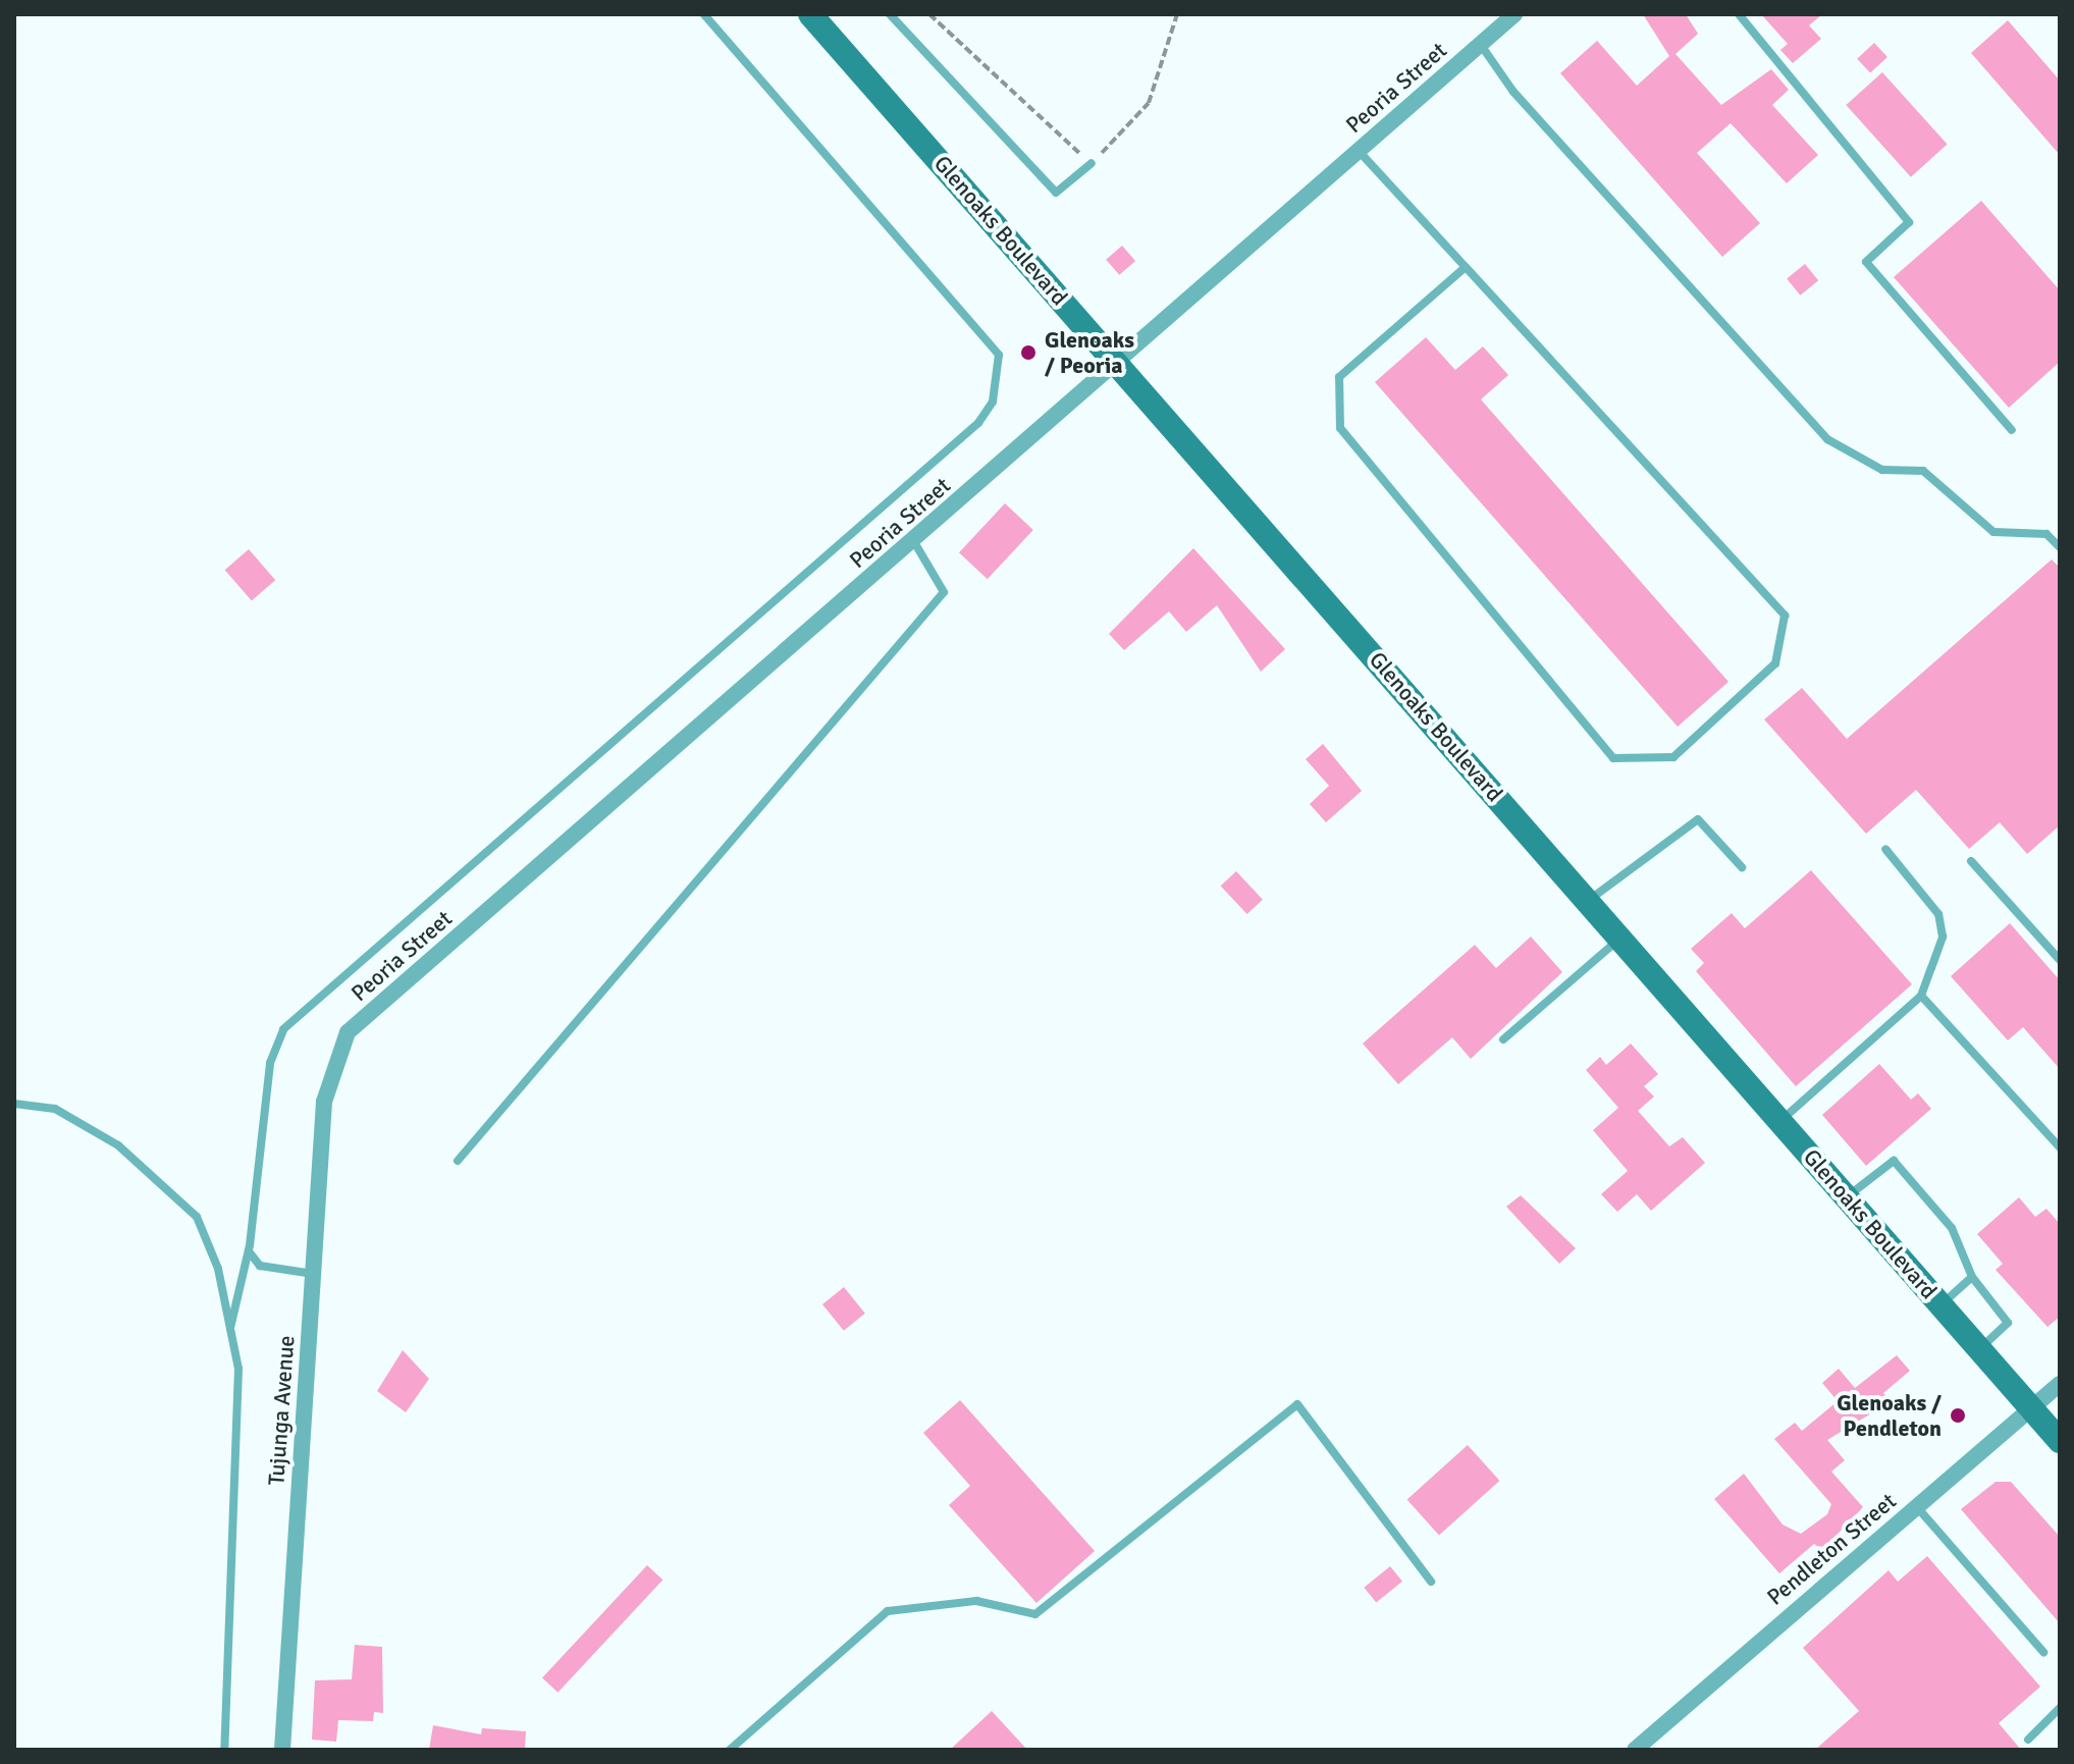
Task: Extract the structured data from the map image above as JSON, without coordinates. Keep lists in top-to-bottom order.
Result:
{
  "streets": {
    "main road": ["Glenoaks Boulevard"],
    "street": ["Peoria Street", "Tujunga Avenue", "Pendleton Street"]
  },
  "crossings": [
    ["Peoria Street", "Glenoaks Boulevard"],
    ["Peoria Street", "Tujunga Avenue"],
    ["Glenoaks Boulevard", "Pendleton Street"]
  ],
  "places": ["Glenoaks / Peoria", "Glenoaks / Pendleton"]
}
